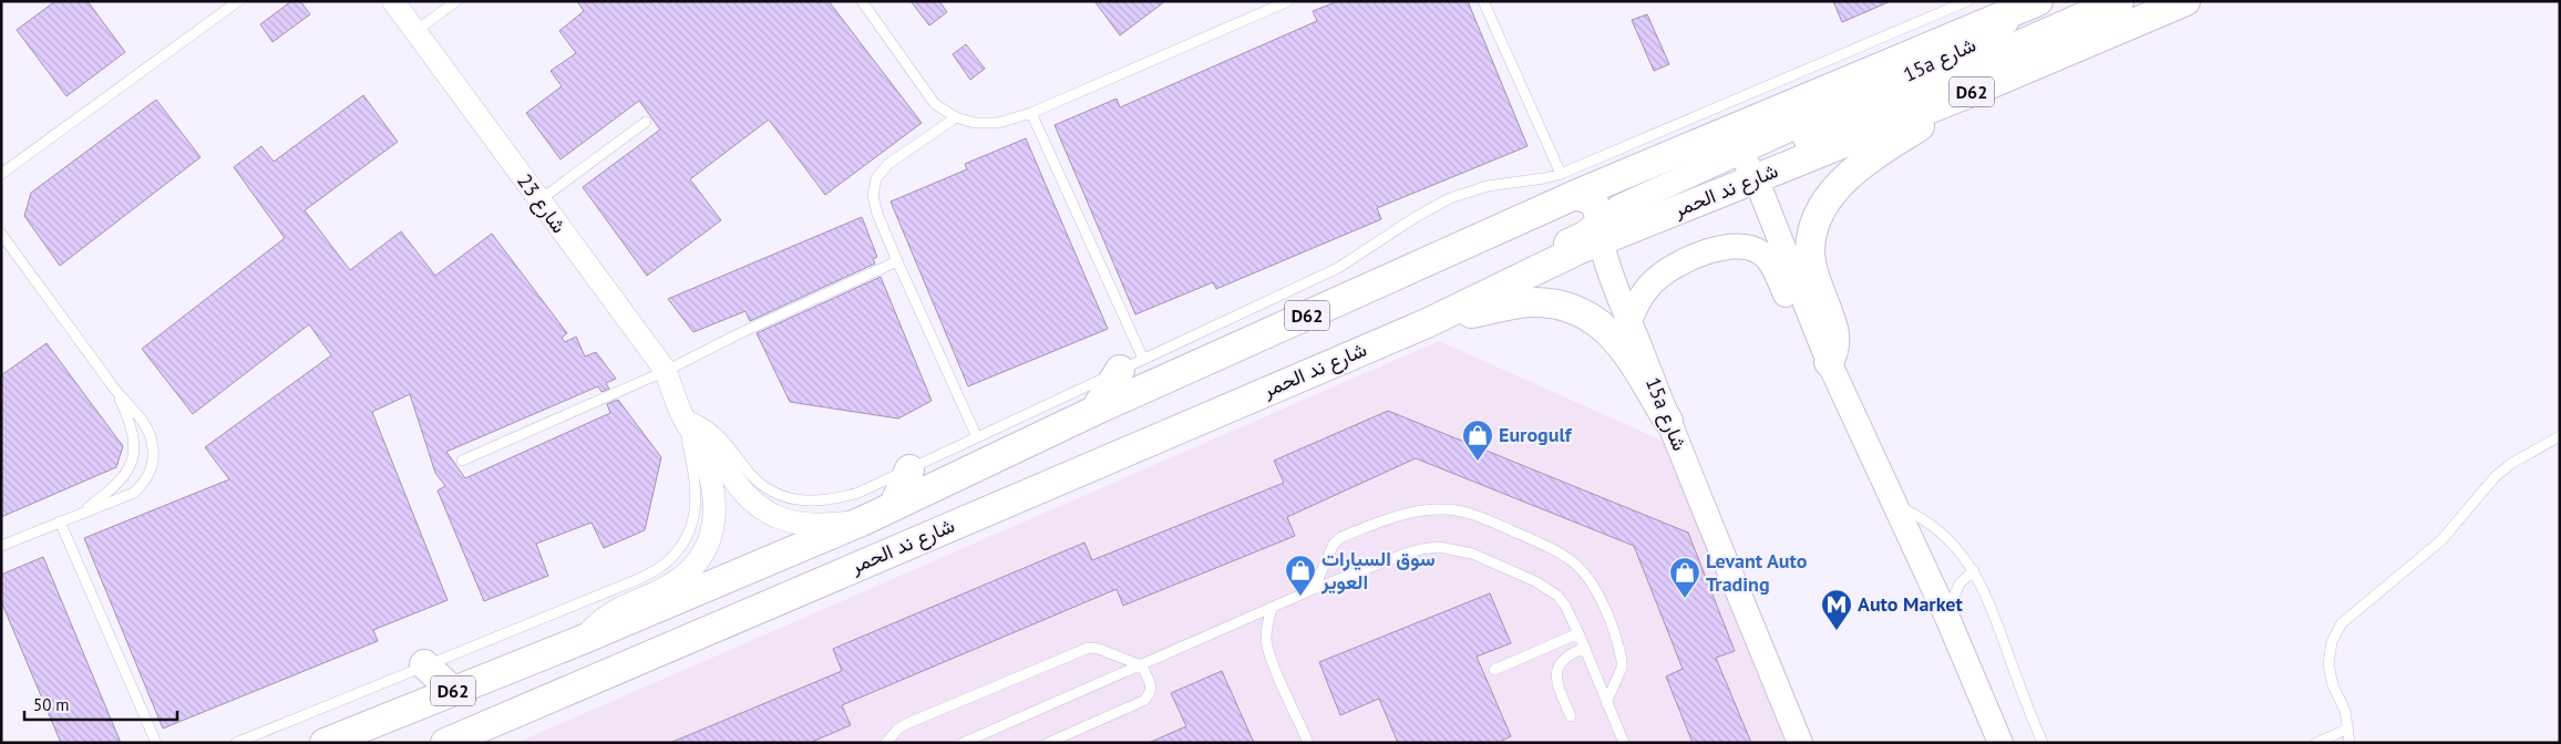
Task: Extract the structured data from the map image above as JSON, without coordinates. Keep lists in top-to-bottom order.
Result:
{
  "streets": {
    "main road": ["15a شارع", "D62", "شارع ند الحمر"],
    "street": ["شارع 23"]
  },
  "crossings": [
    ["15a شارع", "شارع ند الحمر"],
    ["شارع ند الحمر", "شارع 23"]
  ],
  "places": {
    "shop": ["Eurogulf", "سوق السيارات العوير", "Levant Auto Trading"],
    "metro station": ["Auto Market"]
  },
  "scale_bar": "50 m"
}
